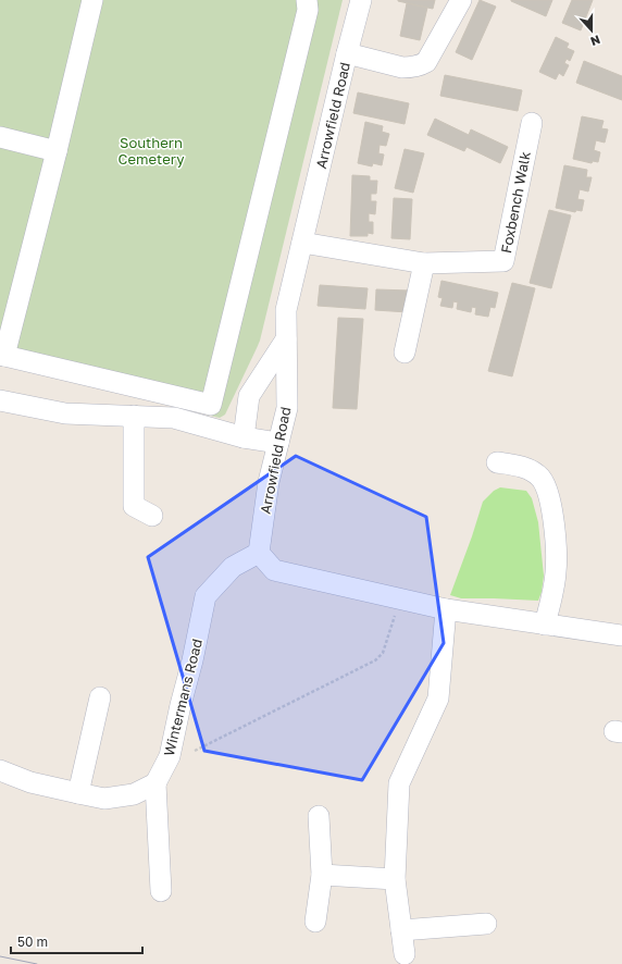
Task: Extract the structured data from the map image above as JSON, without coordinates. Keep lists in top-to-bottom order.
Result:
{
  "streets": {
    "street": ["Arrowfield Road", "Foxbench Walk", "Wintermans Road"]
  },
  "crossings": [
    ["Arrowfield Road", "Foxbench Walk"],
    ["Arrowfield Road", "Wintermans Road"]
  ],
  "parks": ["Southern Cemetery"],
  "scale_bar": "50 m",
  "north": "bottom"
}
